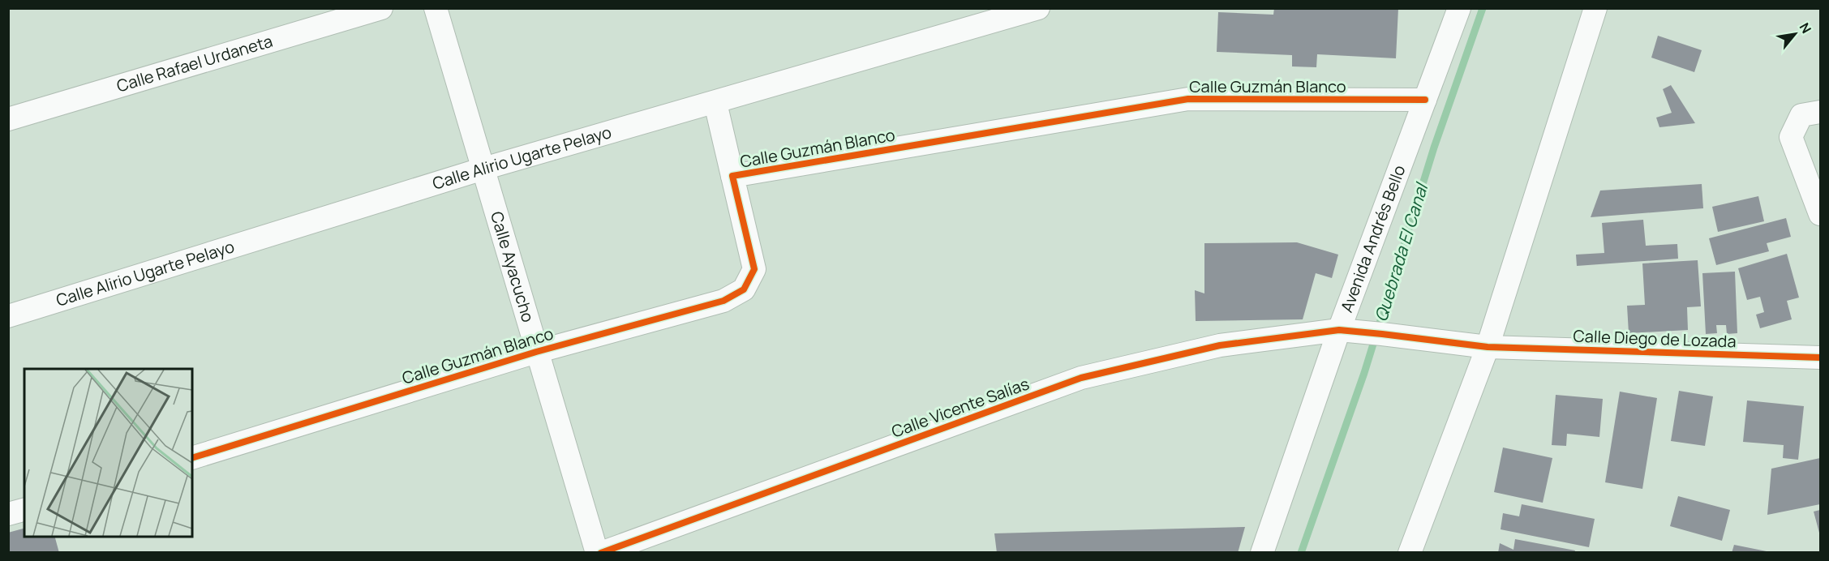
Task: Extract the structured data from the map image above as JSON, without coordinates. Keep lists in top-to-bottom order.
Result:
{
  "streets": {
    "street": [
      "Calle Rafael Urdaneta",
      "Calle Guzmán Blanco",
      "Calle Alirio Ugarte Pelayo",
      "Avenida Andrés Bello",
      "Calle Ayacucho",
      "Calle Diego de Lozada",
      "Calle Vicente Salías"
    ]
  },
  "crossings": [
    ["Calle Guzmán Blanco", "Avenida Andrés Bello"],
    ["Calle Guzmán Blanco", "Calle Ayacucho"],
    ["Calle Alirio Ugarte Pelayo", "Calle Ayacucho"],
    ["Avenida Andrés Bello", "Calle Vicente Salías"],
    ["Calle Diego de Lozada", "Calle Vicente Salías"]
  ],
  "water": ["Quebrada El Canal"],
  "north": "top right"
}
